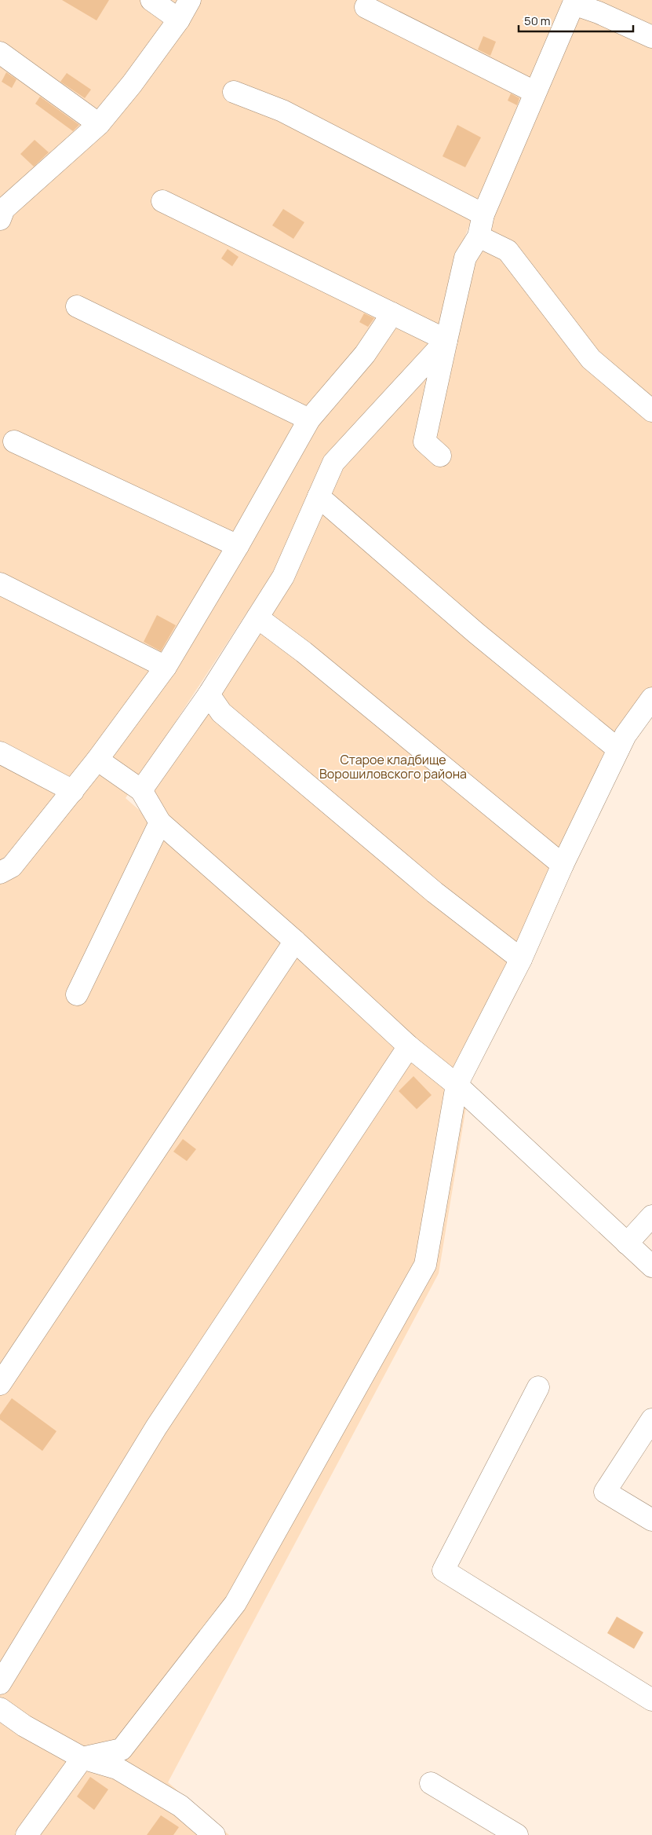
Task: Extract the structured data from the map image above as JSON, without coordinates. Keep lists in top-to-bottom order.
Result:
{
  "parks": ["Старое кладбище Ворошиловского района"],
  "scale_bar": "50 m"
}
